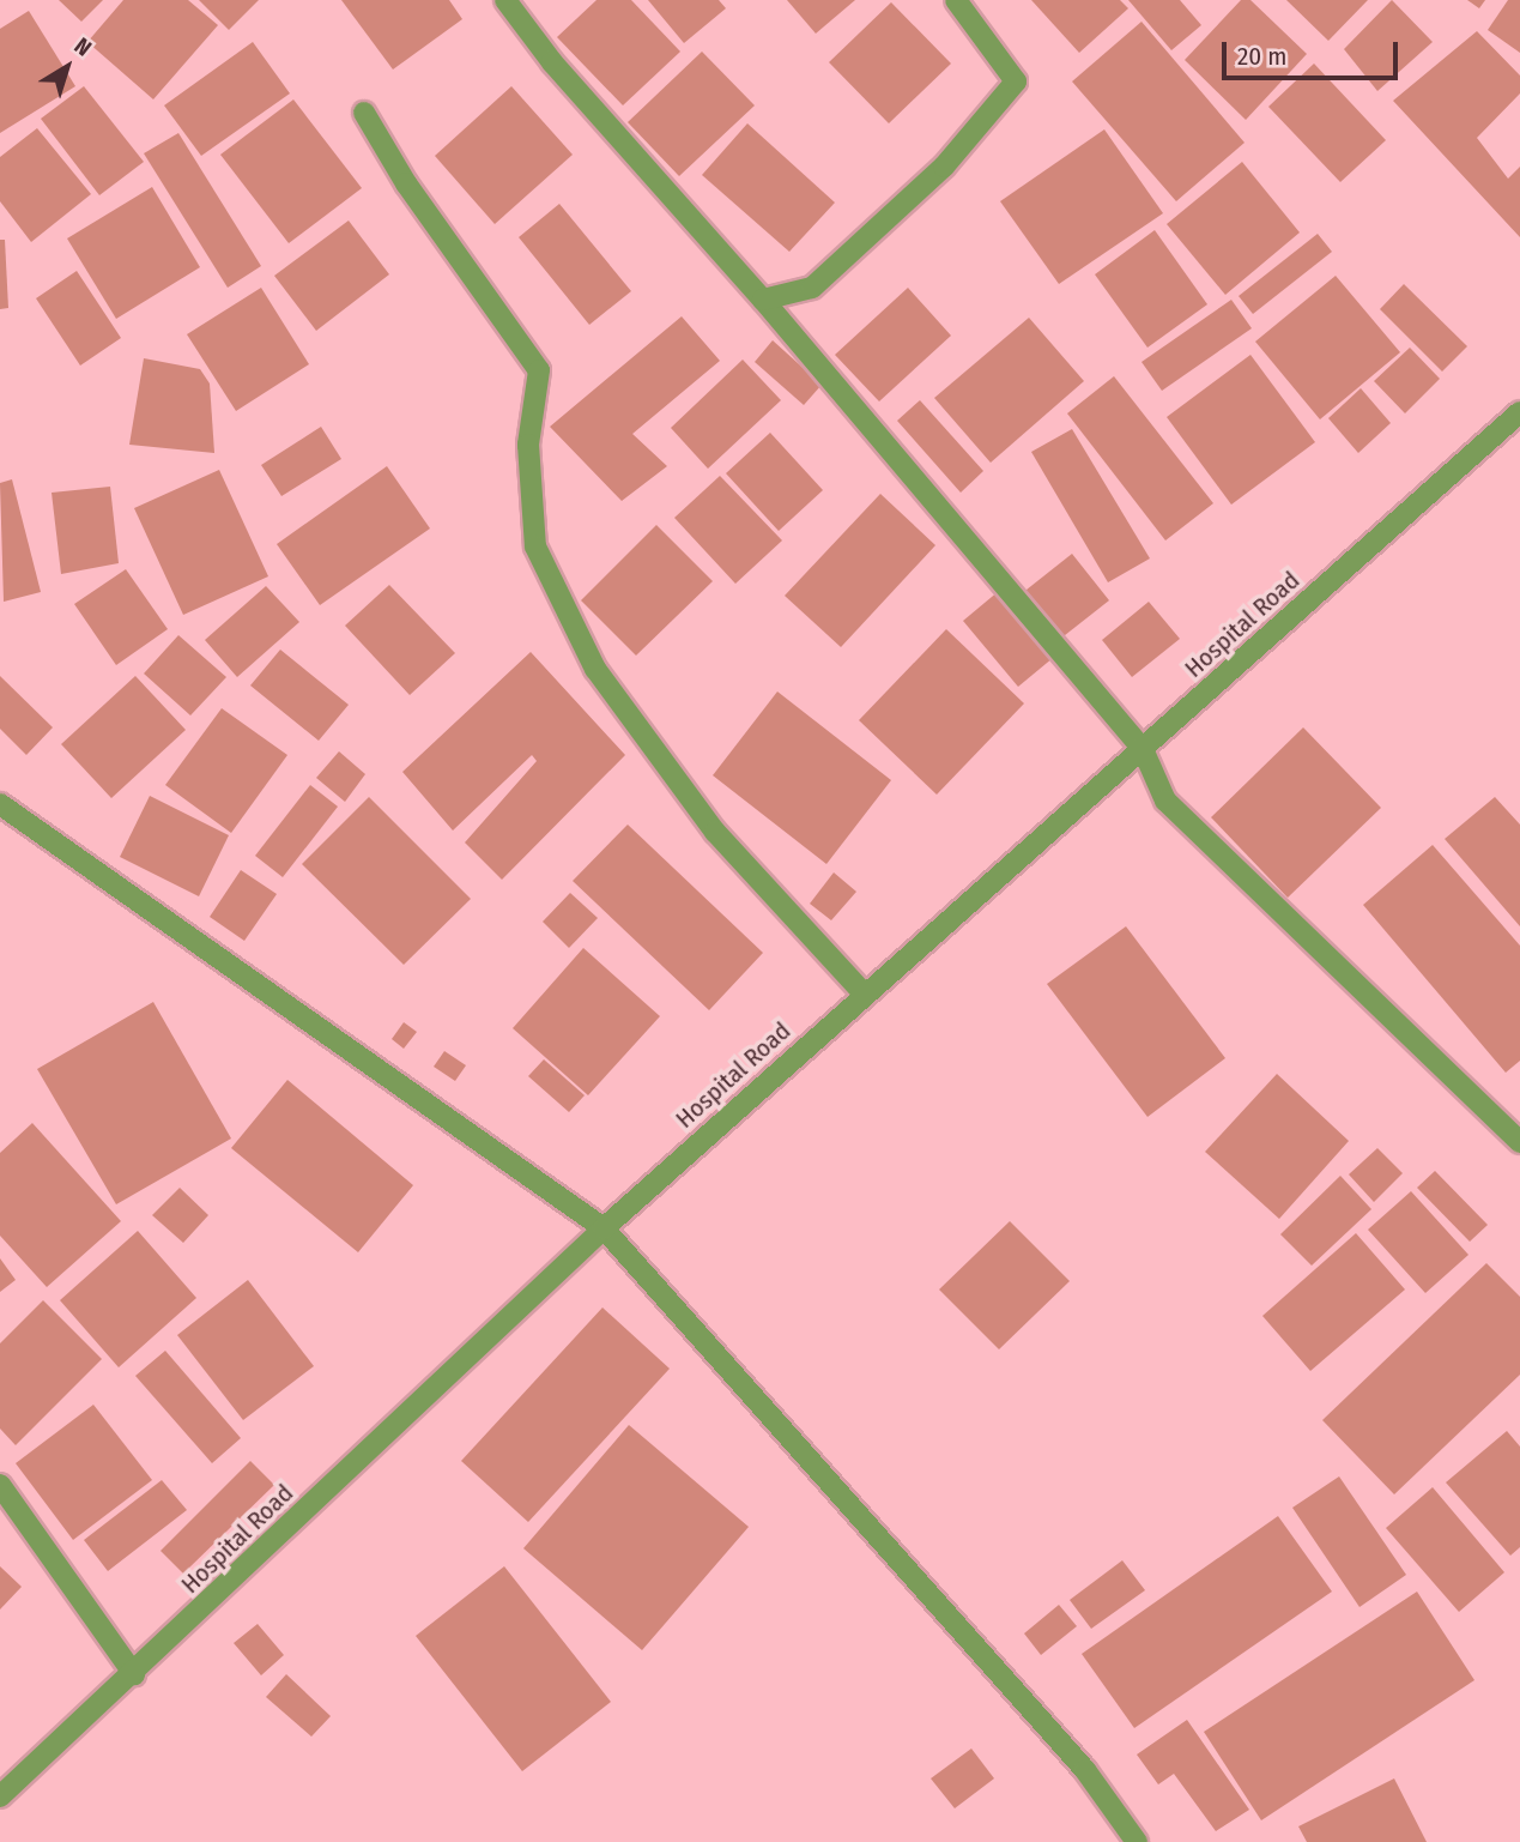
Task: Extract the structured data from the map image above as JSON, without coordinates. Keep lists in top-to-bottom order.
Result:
{
  "streets": {
    "street": ["Hospital Road"]
  },
  "scale_bar": "20 m",
  "north": "top right"
}
